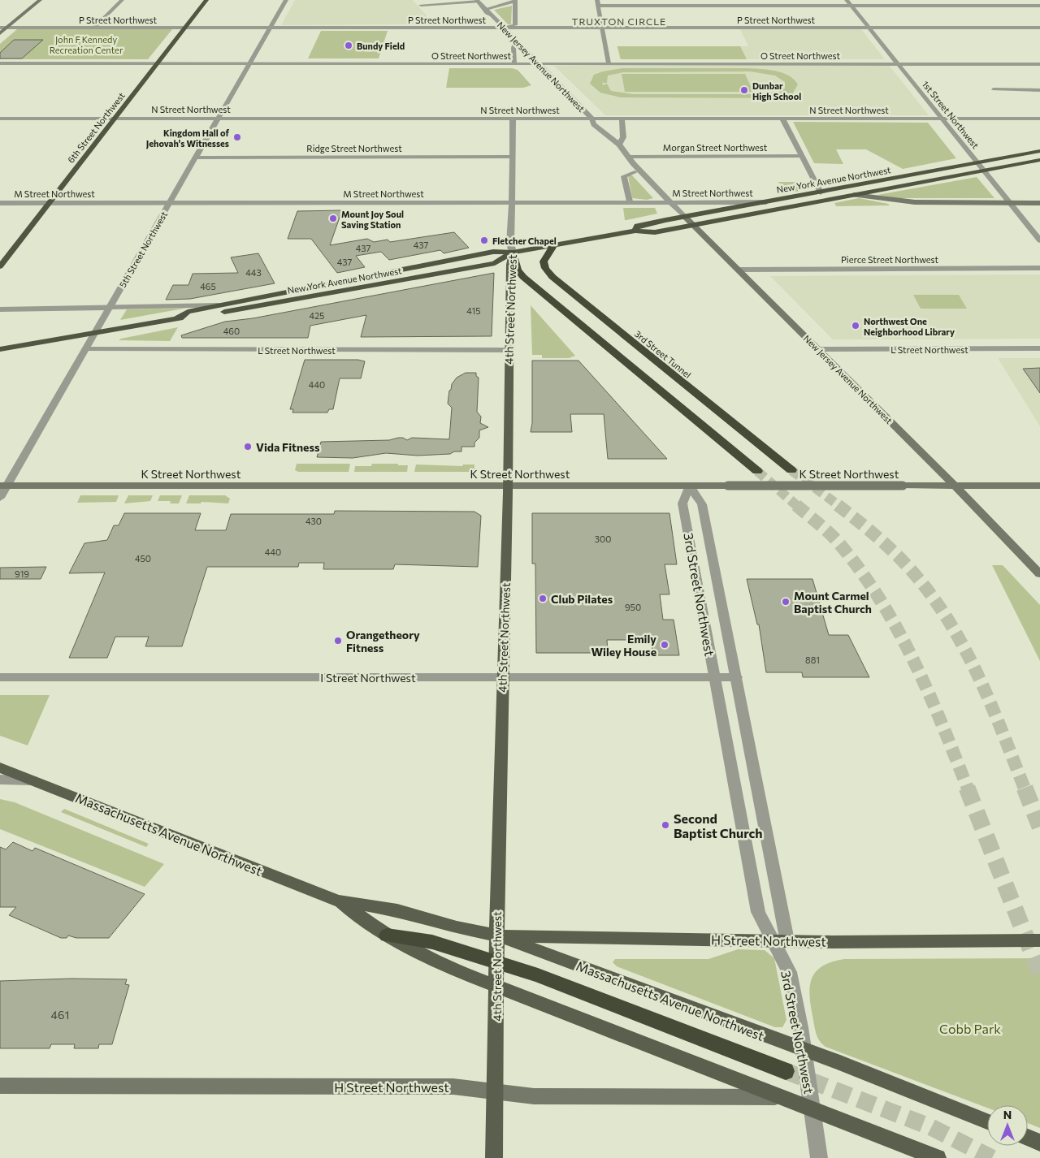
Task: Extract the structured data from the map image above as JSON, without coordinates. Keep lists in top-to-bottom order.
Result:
{
  "streets": {
    "highway": ["6th Street Northwest", "New York Avenue Northwest", "3rd Street Tunnel"],
    "main road": [
      "New Jersey Avenue Northwest",
      "4th Street Northwest",
      "K Street Northwest",
      "Massachusetts Avenue Northwest",
      "H Street Northwest"
    ],
    "street": [
      "P Street Northwest",
      "O Street Northwest",
      "N Street Northwest",
      "1st Street Northwest",
      "Morgan Street Northwest",
      "Ridge Street Northwest",
      "M Street Northwest",
      "5th Street Northwest",
      "Pierce Street Northwest",
      "L Street Northwest",
      "3rd Street Northwest",
      "I Street Northwest"
    ]
  },
  "crossings": [
    ["P Street Northwest", "New Jersey Avenue Northwest"],
    ["P Street Northwest", "1st Street Northwest"],
    ["P Street Northwest", "6th Street Northwest"],
    ["P Street Northwest", "5th Street Northwest"],
    ["O Street Northwest", "New Jersey Avenue Northwest"],
    ["O Street Northwest", "1st Street Northwest"],
    ["O Street Northwest", "6th Street Northwest"],
    ["O Street Northwest", "5th Street Northwest"],
    ["New Jersey Avenue Northwest", "N Street Northwest"],
    ["New Jersey Avenue Northwest", "Morgan Street Northwest"],
    ["New Jersey Avenue Northwest", "New York Avenue Northwest"],
    ["New Jersey Avenue Northwest", "M Street Northwest"],
    ["New Jersey Avenue Northwest", "Pierce Street Northwest"],
    ["New Jersey Avenue Northwest", "L Street Northwest"],
    ["New Jersey Avenue Northwest", "K Street Northwest"],
    ["N Street Northwest", "1st Street Northwest"],
    ["N Street Northwest", "6th Street Northwest"],
    ["N Street Northwest", "5th Street Northwest"],
    ["N Street Northwest", "4th Street Northwest"],
    ["1st Street Northwest", "New York Avenue Northwest"],
    ["6th Street Northwest", "M Street Northwest"],
    ["Ridge Street Northwest", "5th Street Northwest"],
    ["Ridge Street Northwest", "4th Street Northwest"],
    ["New York Avenue Northwest", "M Street Northwest"],
    ["New York Avenue Northwest", "5th Street Northwest"],
    ["New York Avenue Northwest", "4th Street Northwest"],
    ["New York Avenue Northwest", "3rd Street Tunnel"],
    ["M Street Northwest", "5th Street Northwest"],
    ["M Street Northwest", "4th Street Northwest"],
    ["5th Street Northwest", "L Street Northwest"],
    ["5th Street Northwest", "K Street Northwest"],
    ["4th Street Northwest", "L Street Northwest"],
    ["4th Street Northwest", "K Street Northwest"],
    ["4th Street Northwest", "I Street Northwest"],
    ["4th Street Northwest", "Massachusetts Avenue Northwest"],
    ["4th Street Northwest", "H Street Northwest"],
    ["K Street Northwest", "3rd Street Northwest"],
    ["3rd Street Northwest", "I Street Northwest"],
    ["3rd Street Northwest", "Massachusetts Avenue Northwest"],
    ["3rd Street Northwest", "H Street Northwest"],
    ["Massachusetts Avenue Northwest", "H Street Northwest"]
  ],
  "districts": ["TRUXTON CIRCLE"],
  "parks": ["John F Kennedy Recreation Center", "Cobb Park"],
  "places": [
    "Bundy Field",
    "Dunbar High School",
    "Kingdom Hall of Jehovah's Witnesses",
    "Mount Joy Soul Saving Station",
    "Fletcher Chapel",
    "Northwest One Neighborhood Library",
    "Vida Fitness",
    "Club Pilates",
    "Mount Carmel Baptist Church",
    "Orangetheory Fitness",
    "Emily Wiley House",
    "Second Baptist Church"
  ],
  "house_numbers": [
    "437",
    "437",
    "437",
    "443",
    "465",
    "415",
    "425",
    "460",
    "440",
    "430",
    "300",
    "440",
    "450",
    "919",
    "950",
    "881",
    "461"
  ],
  "north": "top"
}
